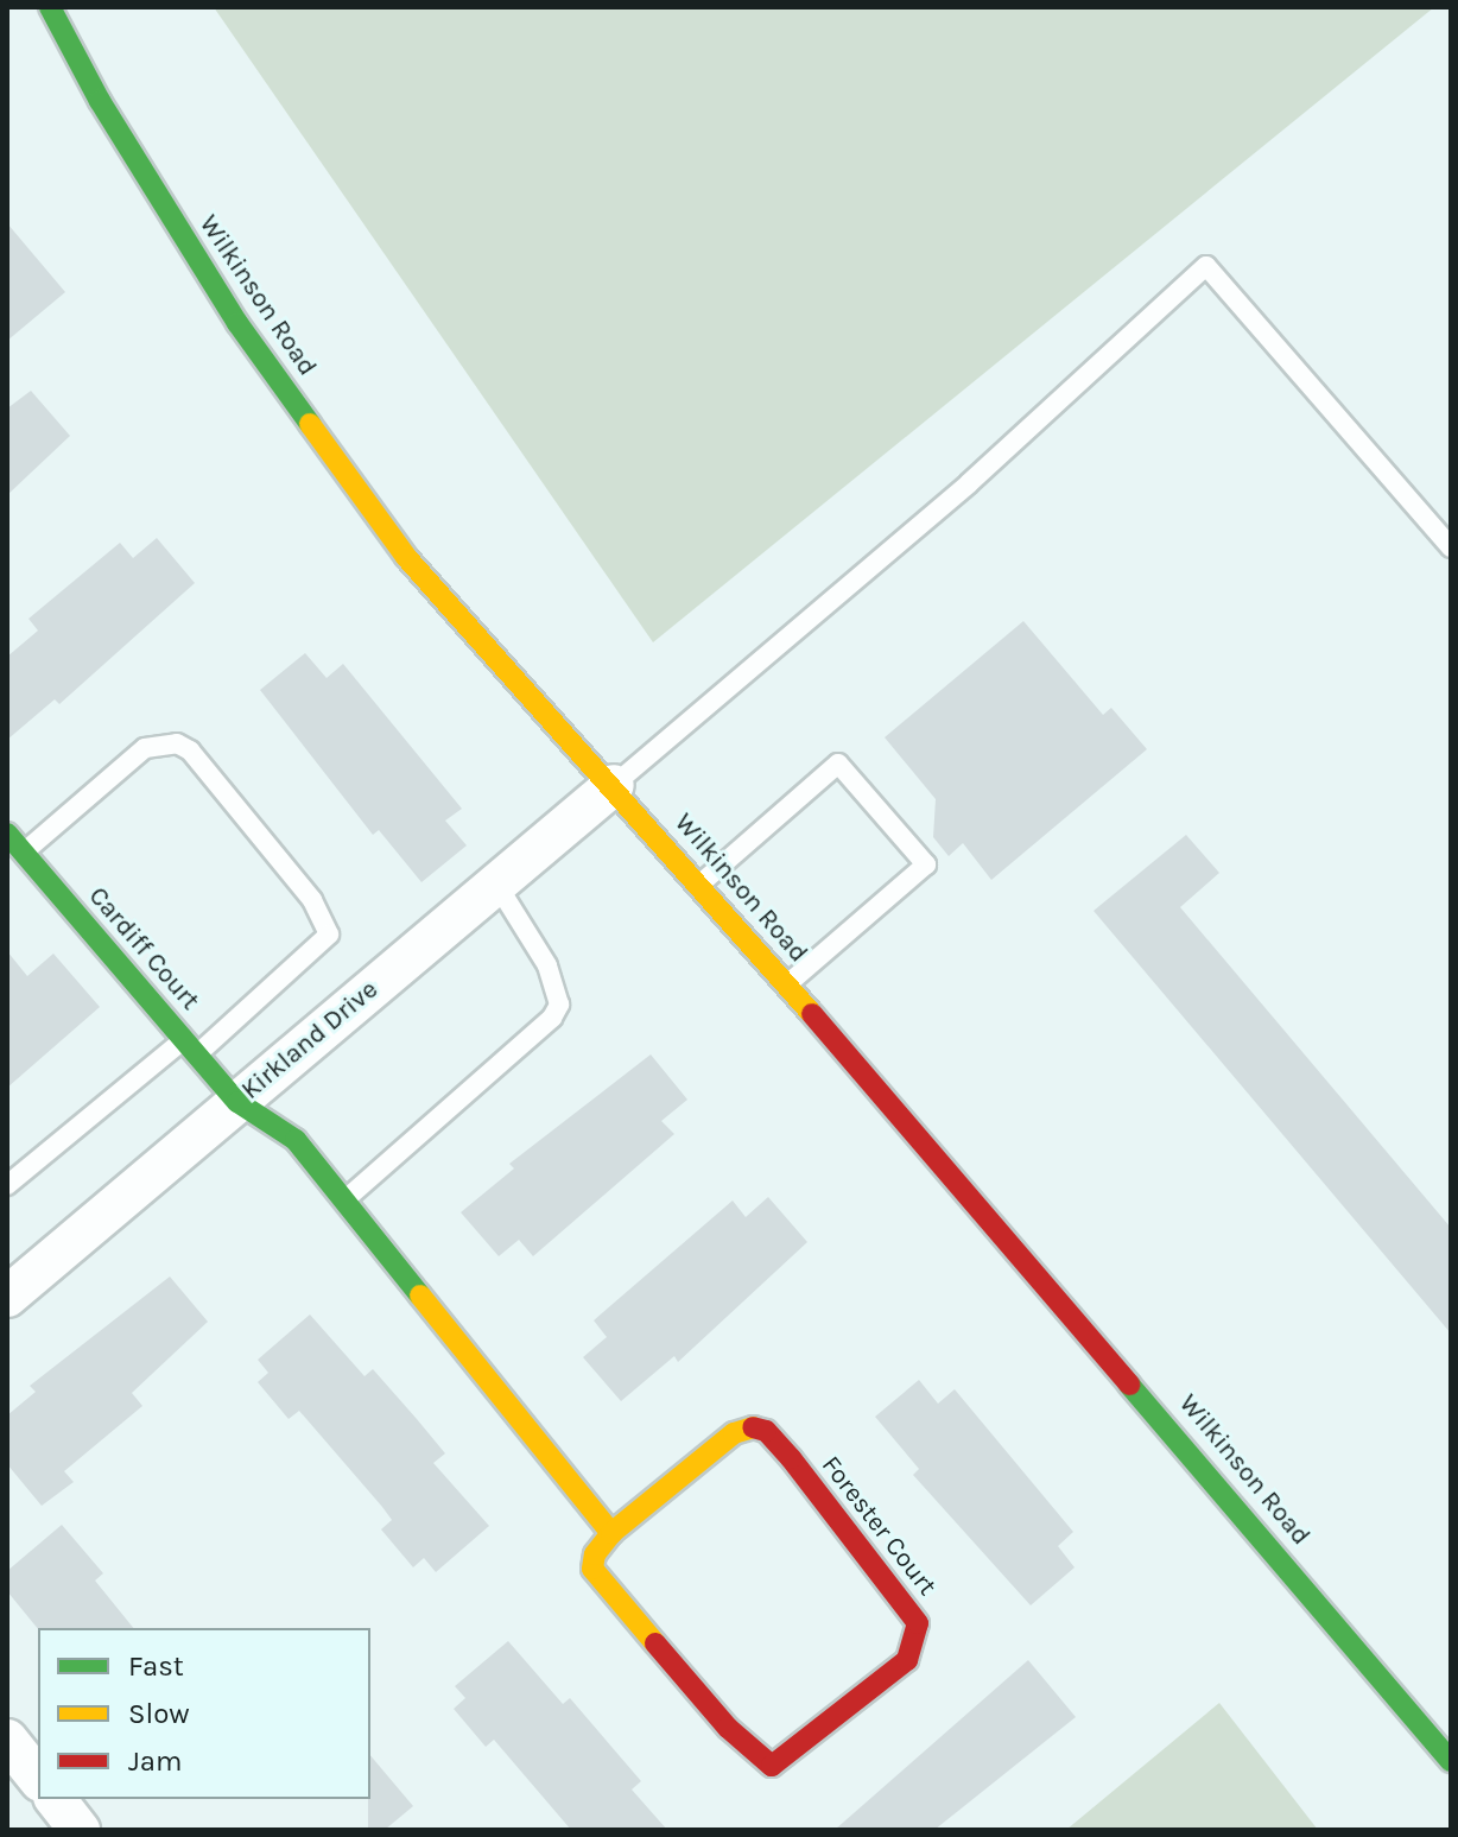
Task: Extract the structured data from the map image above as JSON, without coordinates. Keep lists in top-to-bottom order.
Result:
{
  "streets": {
    "main road": ["Wilkinson Road", "Cardiff Court", "Forester Court"],
    "street": ["Kirkland Drive"]
  },
  "crossings": [
    ["Wilkinson Road", "Kirkland Drive"],
    ["Cardiff Court", "Kirkland Drive"]
  ],
  "legend": ["Fast", "Slow", "Jam"]
}
